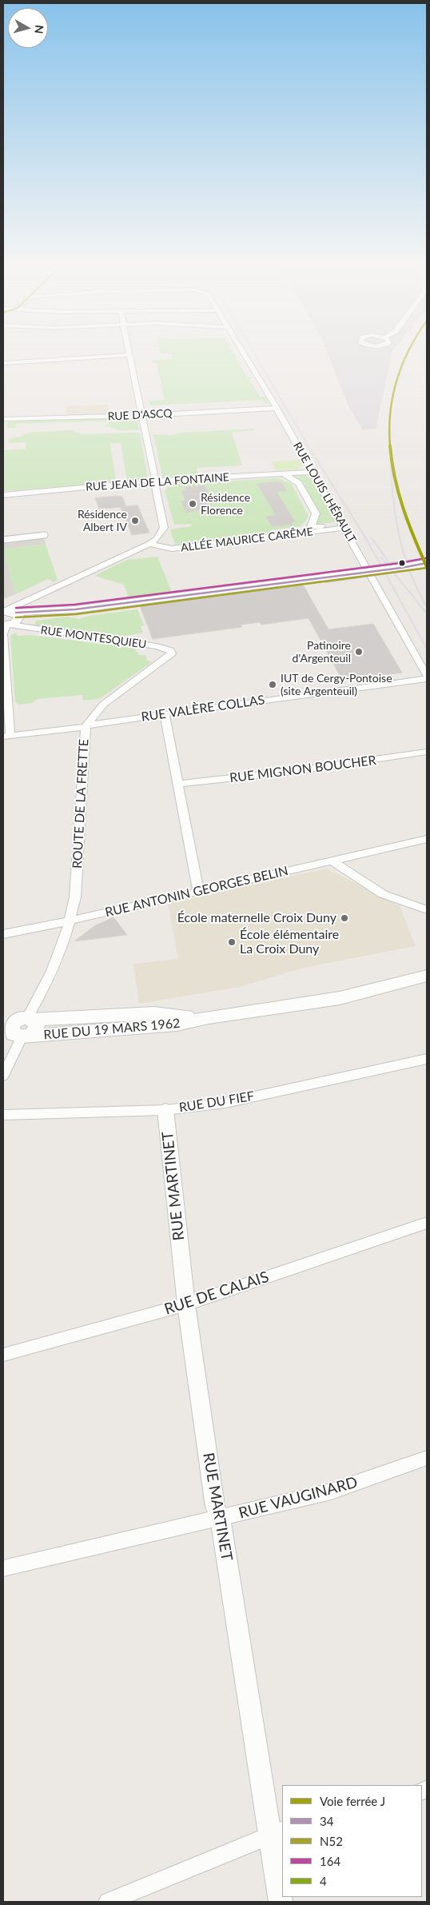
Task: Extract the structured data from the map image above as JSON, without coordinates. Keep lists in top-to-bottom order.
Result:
{
  "streets": {
    "main road": ["RUE DU 19 MARS 1962"],
    "street": [
      "RUE D'ASCQ",
      "RUE JEAN DE LA FONTAINE",
      "RUE LOUIS LHÉRAULT",
      "ALLÉE MAURICE CARÊME",
      "RUE MONTESQUIEU",
      "RUE VALÈRE COLLAS",
      "RUE MIGNON BOUCHER",
      "ROUTE DE LA FRETTE",
      "RUE ANTONIN GEORGES BELIN",
      "RUE DU FIEF",
      "RUE MARTINET",
      "RUE DE CALAIS",
      "RUE VAUGINARD"
    ]
  },
  "crossings": [
    ["RUE D'ASCQ", "RUE LOUIS LHÉRAULT"],
    ["RUE JEAN DE LA FONTAINE", "RUE LOUIS LHÉRAULT"],
    ["RUE LOUIS LHÉRAULT", "ALLÉE MAURICE CARÊME"],
    ["RUE LOUIS LHÉRAULT", "RUE VALÈRE COLLAS"],
    ["RUE MONTESQUIEU", "ROUTE DE LA FRETTE"],
    ["RUE VALÈRE COLLAS", "ROUTE DE LA FRETTE"],
    ["ROUTE DE LA FRETTE", "RUE ANTONIN GEORGES BELIN"],
    ["RUE DU FIEF", "RUE MARTINET"],
    ["RUE MARTINET", "RUE DE CALAIS"],
    ["RUE MARTINET", "RUE VAUGINARD"]
  ],
  "places": [
    "Résidence Florence",
    "Résidence Albert IV",
    "Patinoire d'Argenteuil",
    "IUT de Cergy-Pontoise (site Argenteuil)",
    "École maternelle Croix Duny",
    "École élémentaire La Croix Duny"
  ],
  "lines": [
    "rail line J",
    "transit line 164",
    "transit line 34",
    "transit line N52"
  ],
  "legend": [
    "Voie ferrée J",
    "34",
    "N52",
    "164",
    "4"
  ],
  "north": "right"
}
